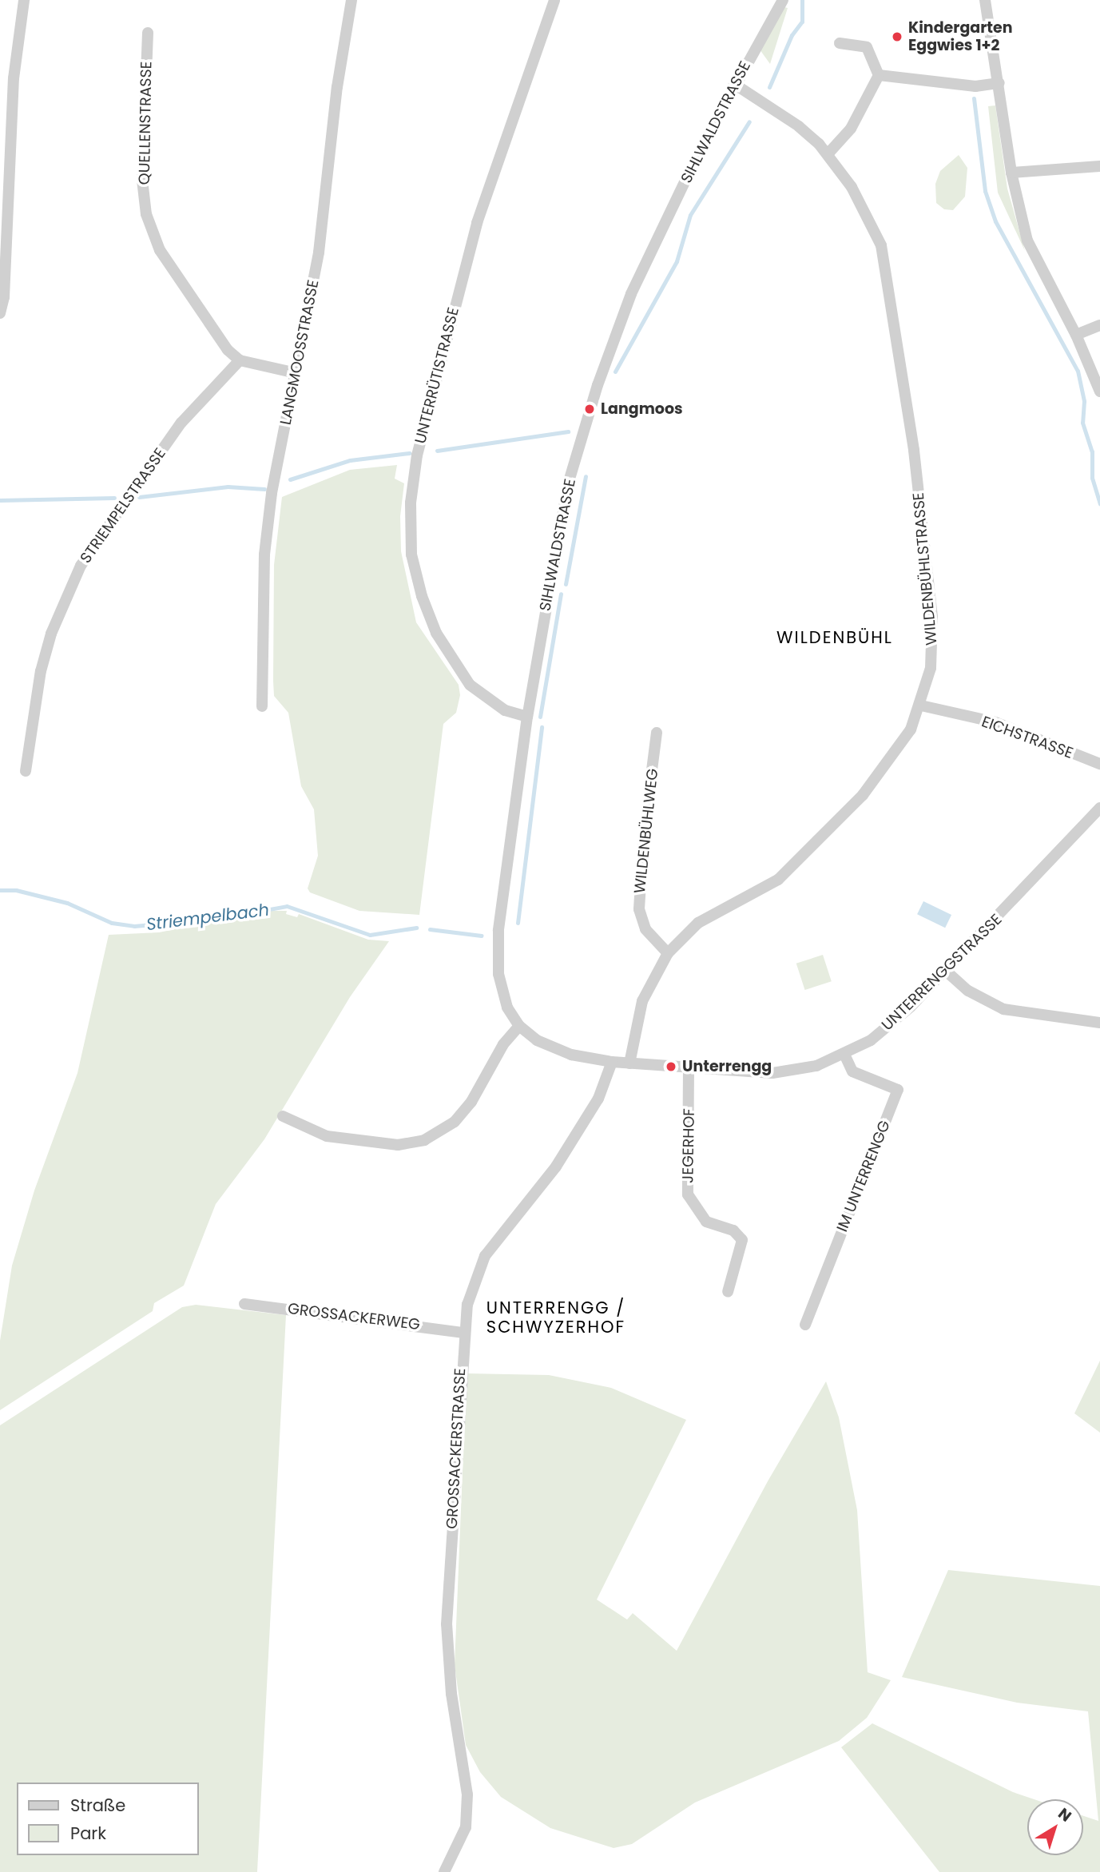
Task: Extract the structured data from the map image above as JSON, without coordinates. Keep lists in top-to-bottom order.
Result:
{
  "streets": {
    "street": [
      "SIHLWALDSTRASSE",
      "QUELLENSTRASSE",
      "LANGMOOSSTRASSE",
      "UNTERRÜTISTRASSE",
      "STRIEMPELSTRASSE",
      "WILDENBÜHLSTRASSE",
      "EICHSTRASSE",
      "WILDENBÜHLWEG",
      "UNTERRENGGSTRASSE",
      "JEGERHOF",
      "IM UNTERRENGG",
      "GROSSACKERWEG",
      "GROSSACKERSTRASSE"
    ]
  },
  "crossings": [
    ["SIHLWALDSTRASSE", "UNTERRÜTISTRASSE"],
    ["SIHLWALDSTRASSE", "WILDENBÜHLSTRASSE"],
    ["SIHLWALDSTRASSE", "UNTERRENGGSTRASSE"],
    ["SIHLWALDSTRASSE", "GROSSACKERSTRASSE"],
    ["QUELLENSTRASSE", "STRIEMPELSTRASSE"],
    ["WILDENBÜHLSTRASSE", "EICHSTRASSE"],
    ["WILDENBÜHLSTRASSE", "WILDENBÜHLWEG"],
    ["WILDENBÜHLSTRASSE", "UNTERRENGGSTRASSE"],
    ["UNTERRENGGSTRASSE", "JEGERHOF"],
    ["UNTERRENGGSTRASSE", "IM UNTERRENGG"],
    ["UNTERRENGGSTRASSE", "GROSSACKERSTRASSE"],
    ["GROSSACKERWEG", "GROSSACKERSTRASSE"]
  ],
  "districts": ["WILDENBÜHL", "UNTERRENGG / SCHWYZERHOF"],
  "water": ["Striempelbach"],
  "places": ["Kindergarten Eggwies 1+2", "Langmoos", "Unterrengg"],
  "legend": ["Straße", "Park"],
  "north": "top right"
}
